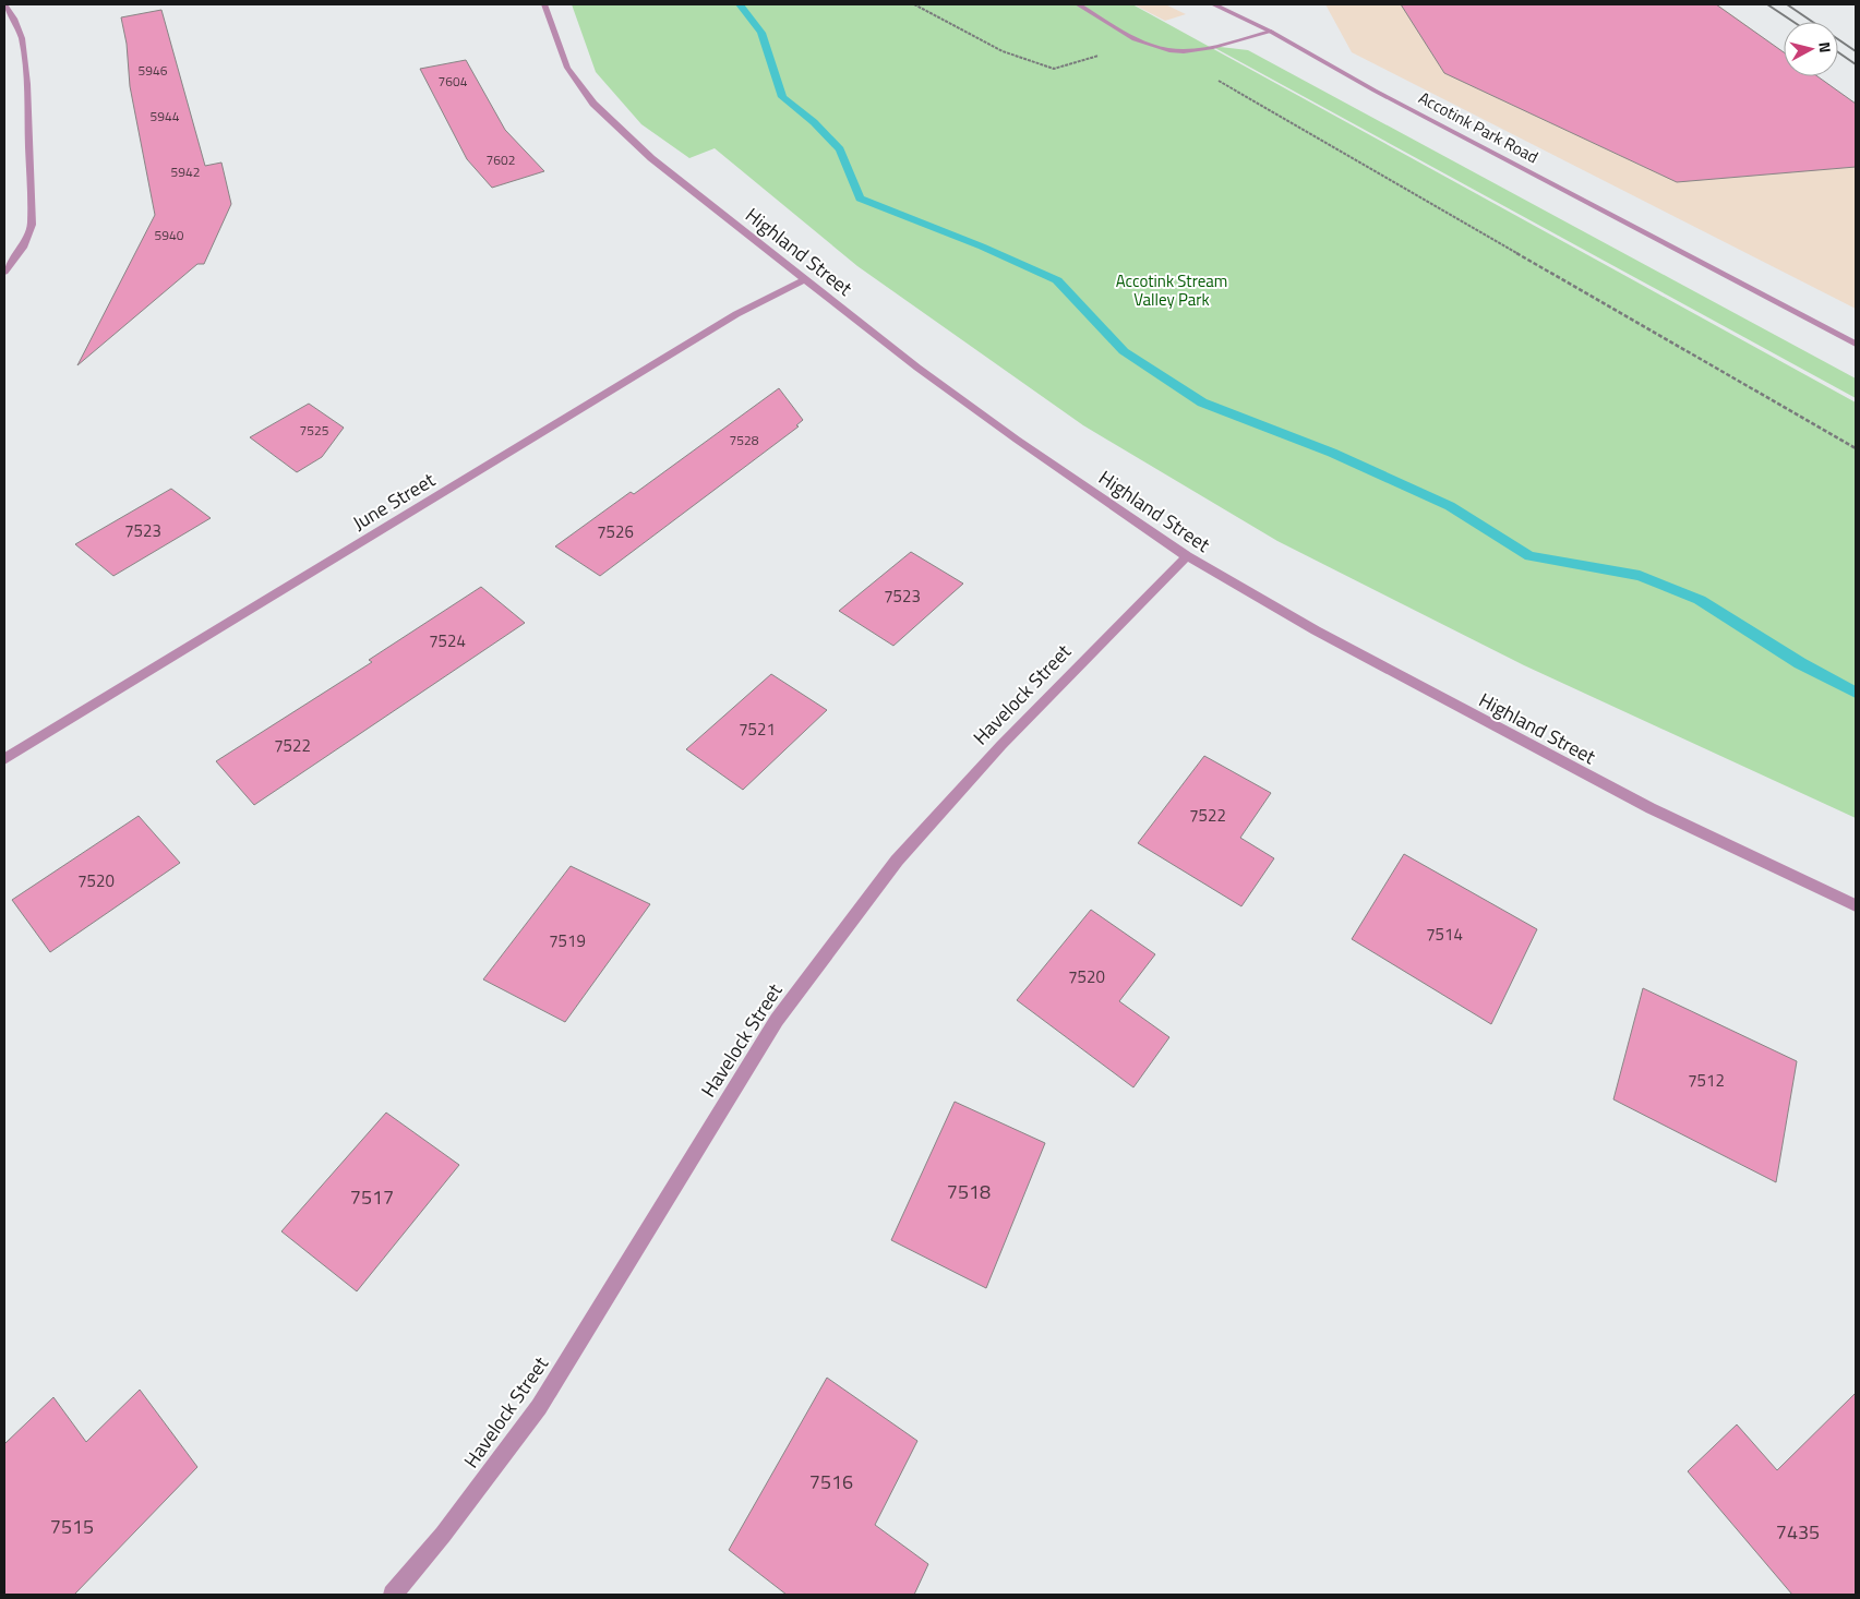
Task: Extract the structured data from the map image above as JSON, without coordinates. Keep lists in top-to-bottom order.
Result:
{
  "streets": {
    "street": [
      "Accotink Park Road",
      "Highland Street",
      "June Street",
      "Havelock Street"
    ]
  },
  "crossings": [
    ["Highland Street", "June Street"],
    ["Highland Street", "Havelock Street"]
  ],
  "parks": ["Accotink Stream Valley Park"],
  "house_numbers": [
    "5946",
    "7604",
    "5944",
    "7602",
    "5942",
    "5940",
    "7525",
    "7528",
    "7523",
    "7526",
    "7523",
    "7524",
    "7521",
    "7522",
    "7522",
    "7520",
    "7514",
    "7519",
    "7520",
    "7512",
    "7518",
    "7517",
    "7516",
    "7515",
    "7435"
  ],
  "north": "right"
}
